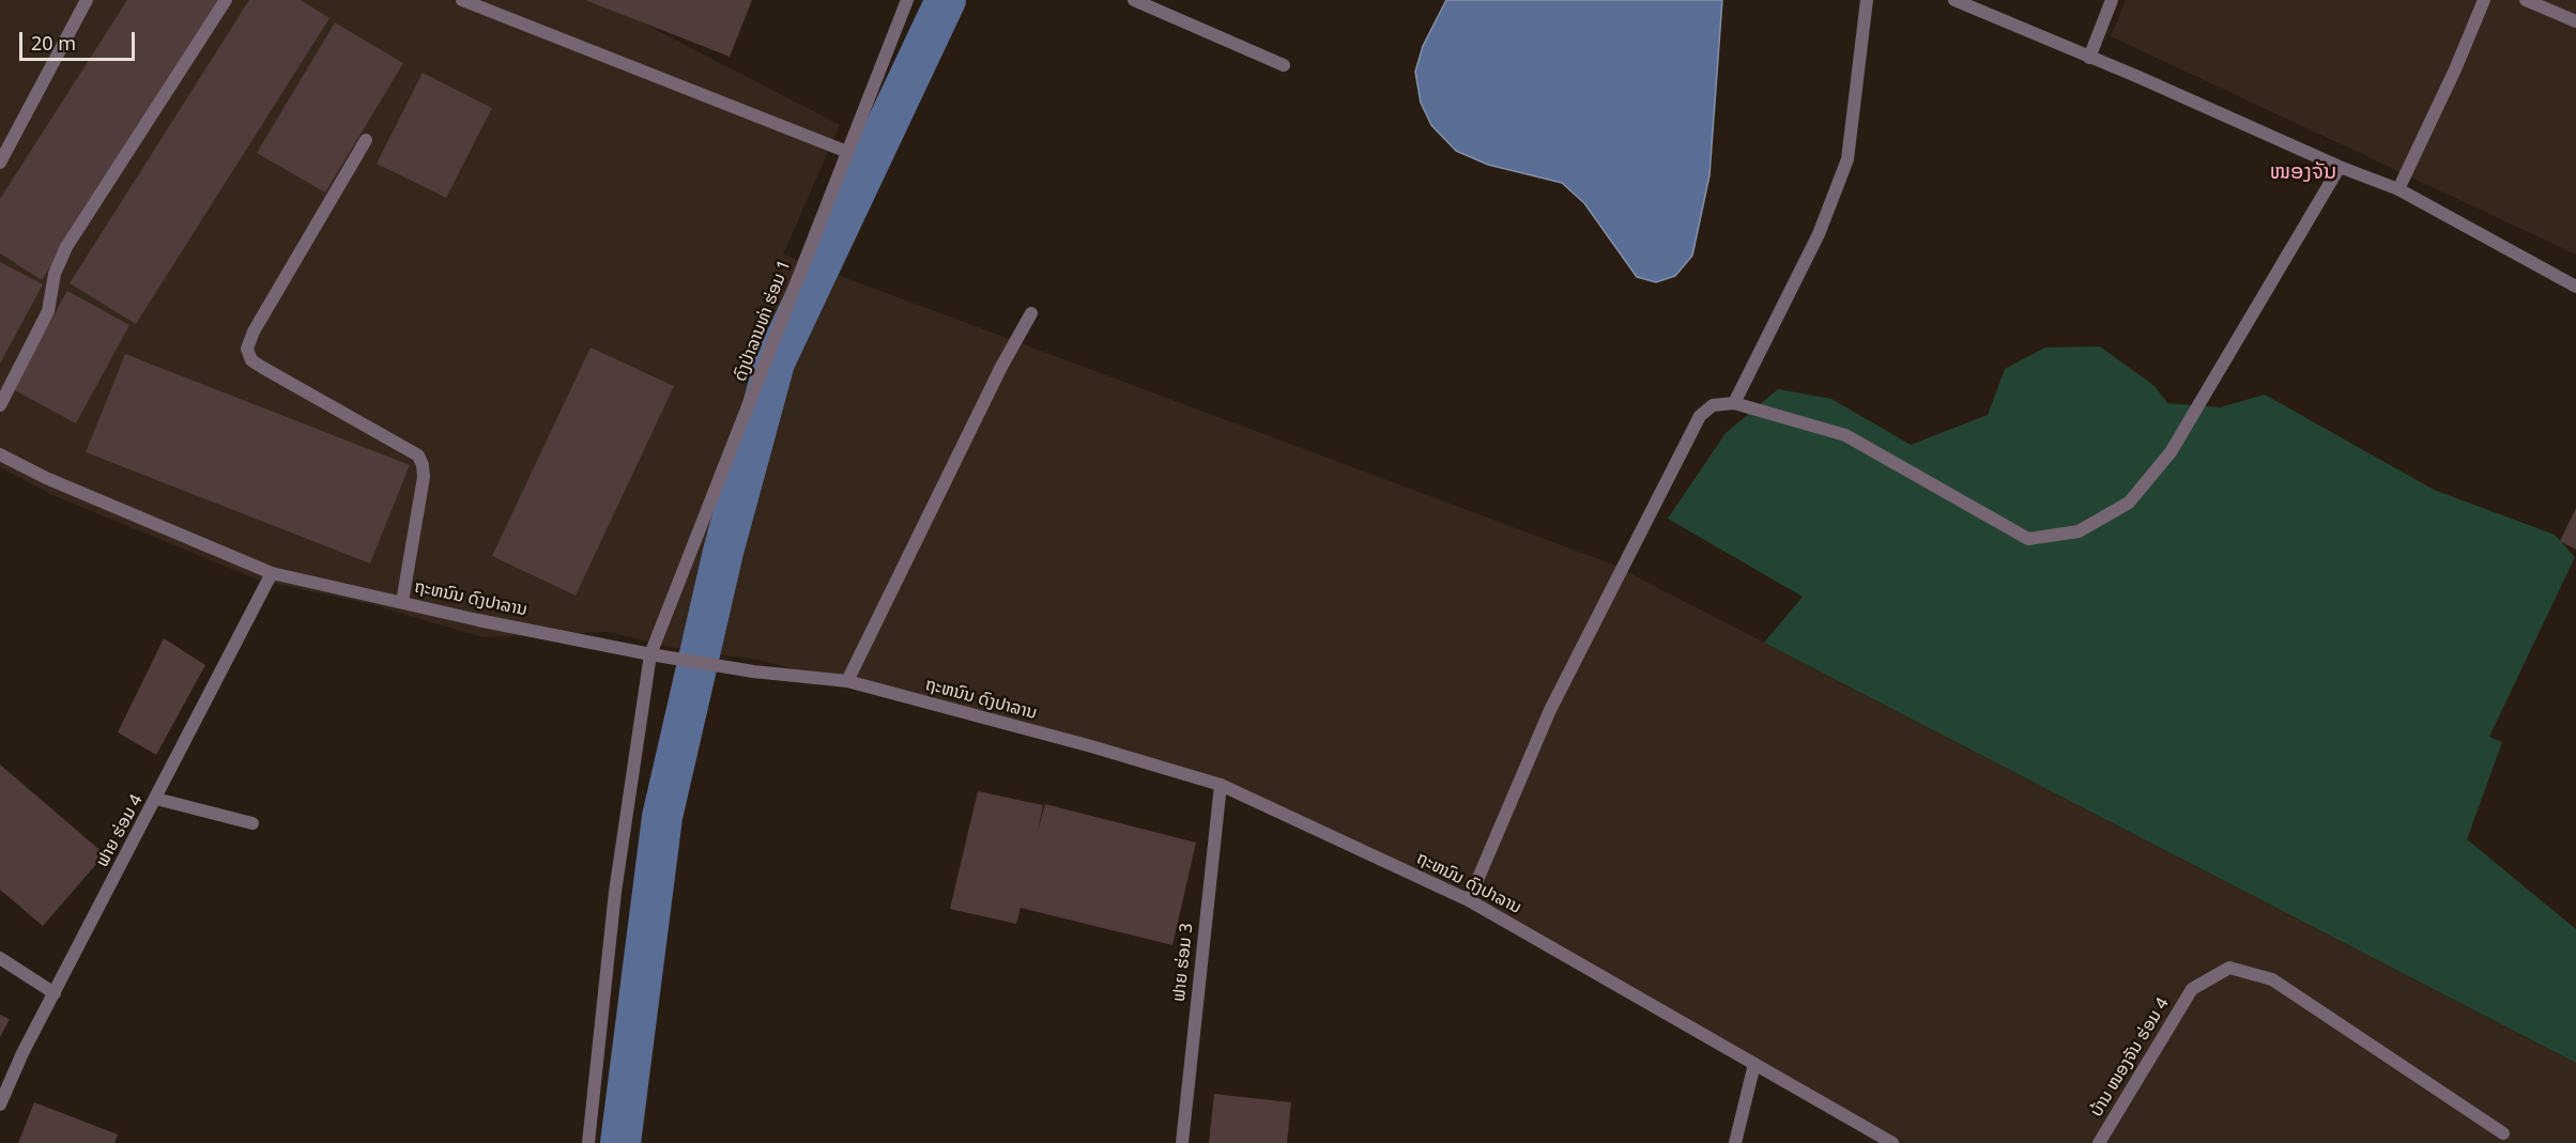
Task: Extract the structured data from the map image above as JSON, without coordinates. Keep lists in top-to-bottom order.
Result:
{
  "streets": {
    "street": [
      "ດົງປ່າລານທ່າ ຮ່ອມ 1",
      "ຖະຫນົນ ດົງປາລານ",
      "ຟາຍ ຮ່ອມ 4",
      "ຟາຍ ຮ່ອມ 3",
      "ບ້ານ ໜອງຈັນ ຮ່ອມ 4"
    ]
  },
  "crossings": [
    ["ດົງປ່າລານທ່າ ຮ່ອມ 1", "ຖະຫນົນ ດົງປາລານ"],
    ["ຖະຫນົນ ດົງປາລານ", "ຟາຍ ຮ່ອມ 4"],
    ["ຖະຫນົນ ດົງປາລານ", "ຟາຍ ຮ່ອມ 3"]
  ],
  "districts": ["ໜອງຈັນ"],
  "scale_bar": "20 m"
}
